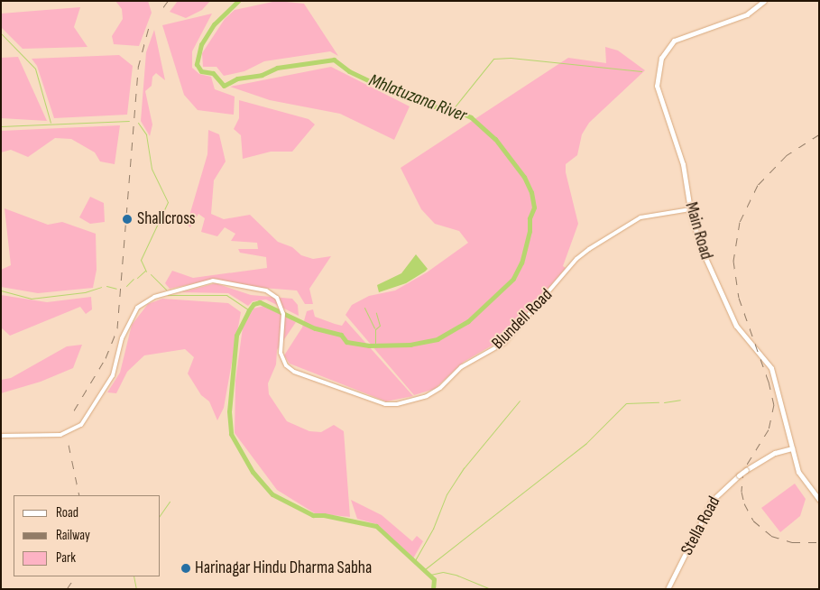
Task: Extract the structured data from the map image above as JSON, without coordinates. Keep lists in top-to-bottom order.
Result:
{
  "streets": {
    "main road": ["Main Road", "Stella Road"],
    "street": ["Blundell Road"]
  },
  "crossings": [
    ["Main Road", "Blundell Road"],
    ["Main Road", "Stella Road"]
  ],
  "water": ["Mhlatuzana River"],
  "places": ["Shallcross", "Harinagar Hindu Dharma Sabha"],
  "legend": ["Road", "Railway", "Park"]
}
